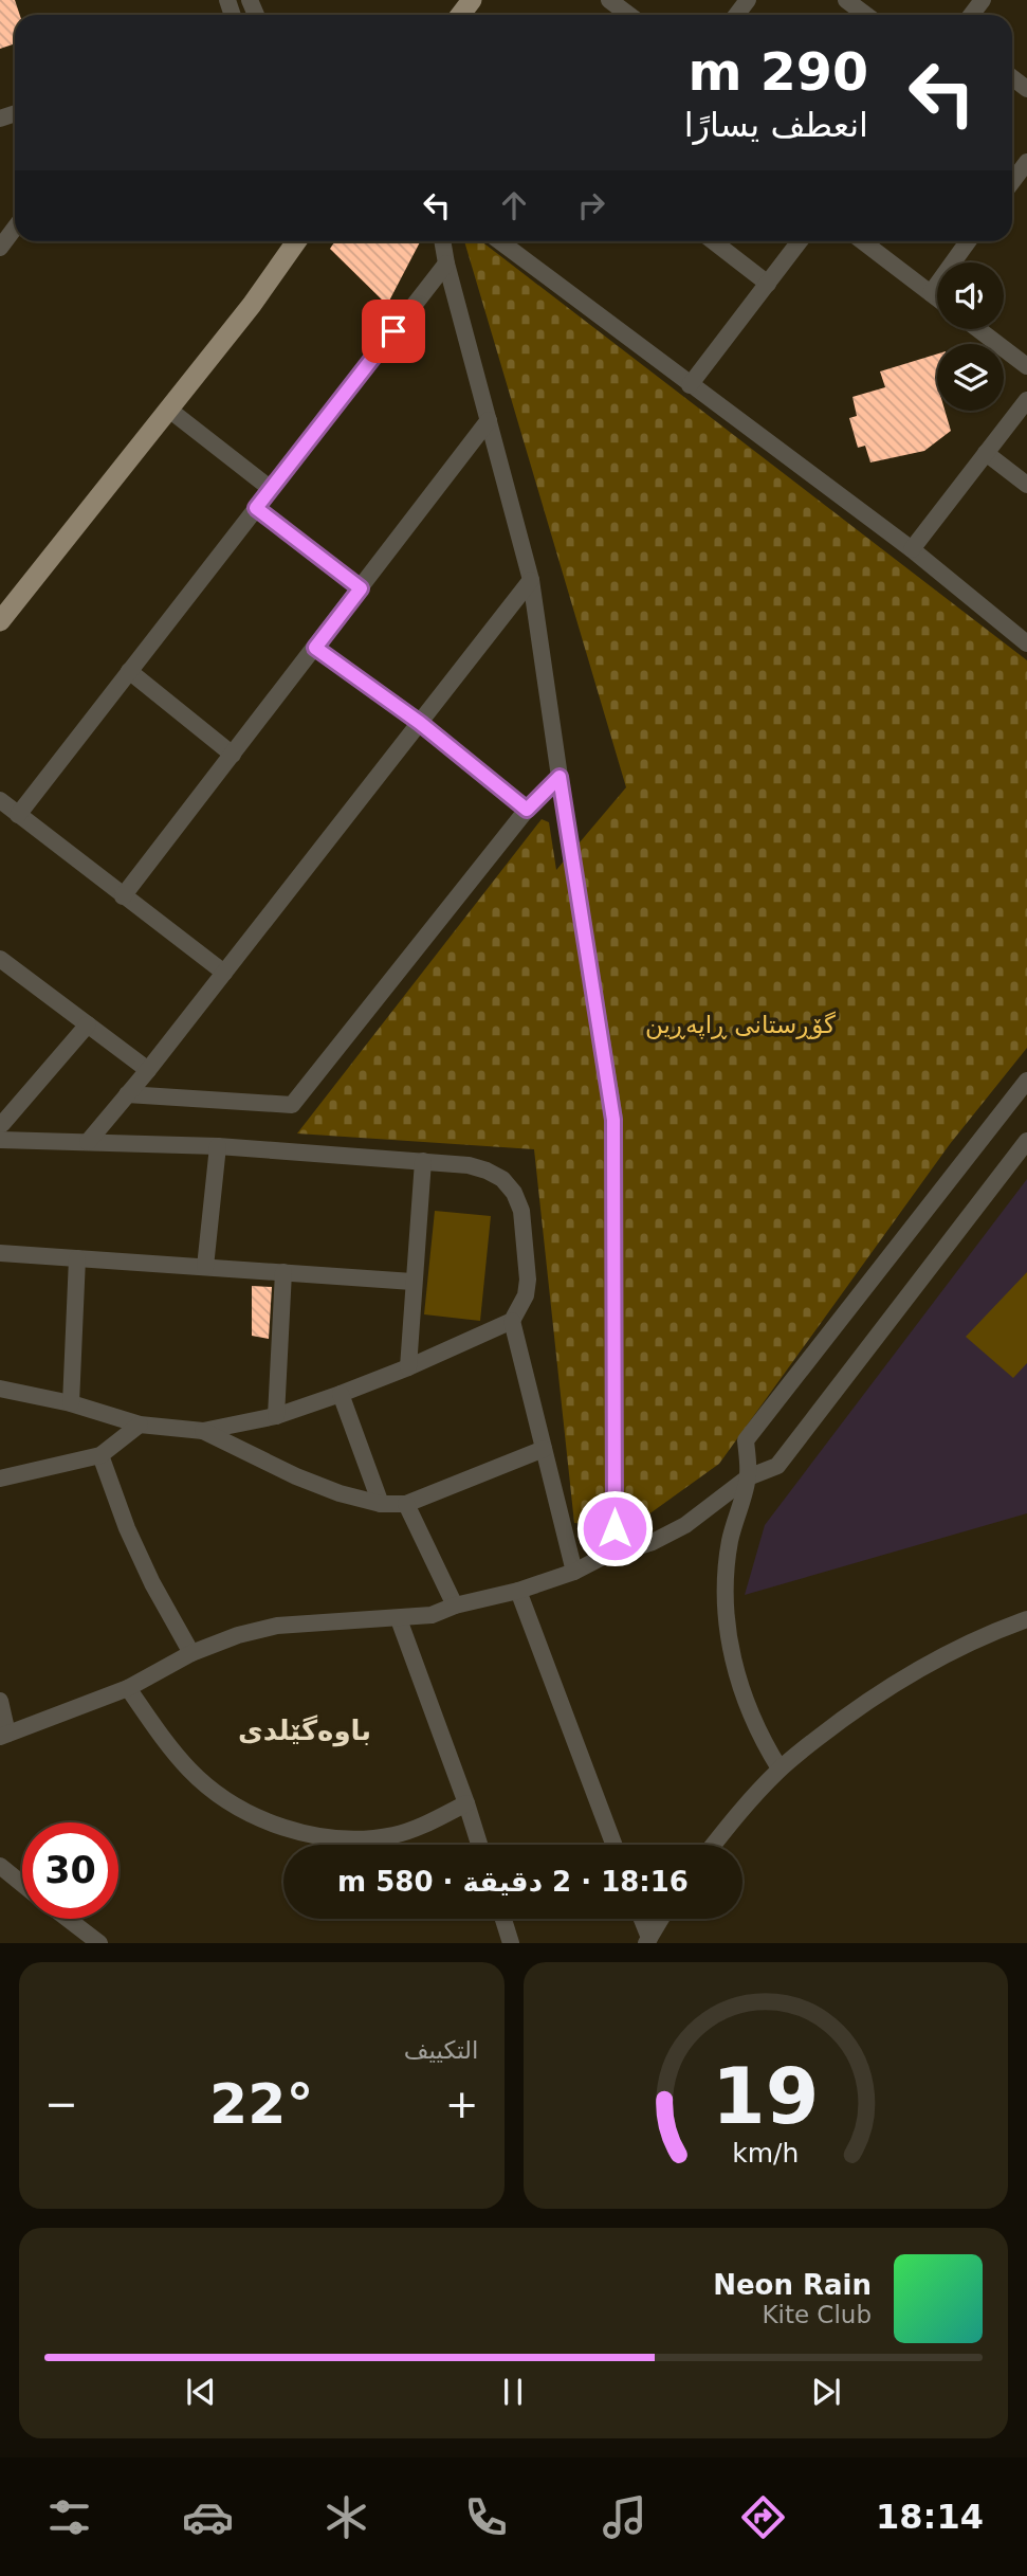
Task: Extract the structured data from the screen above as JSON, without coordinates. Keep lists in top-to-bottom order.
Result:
{
  "districts": ["باوەگێلدی"],
  "parks": ["گۆڕستانی ڕاپەڕین"],
  "page": {
    "turn": ["290 m", "انعطف يسارًا"],
    "limit": "30",
    "trip": "18:16 · 2 دقيقة · 580 m",
    "tile": "التكييف",
    "heat": ["−", "22°", "+"],
    "song": ["Neon Rain", "Kite Club"],
    "tabs": "18:14",
    "gauge": ["19", "km/h"]
  }
}
